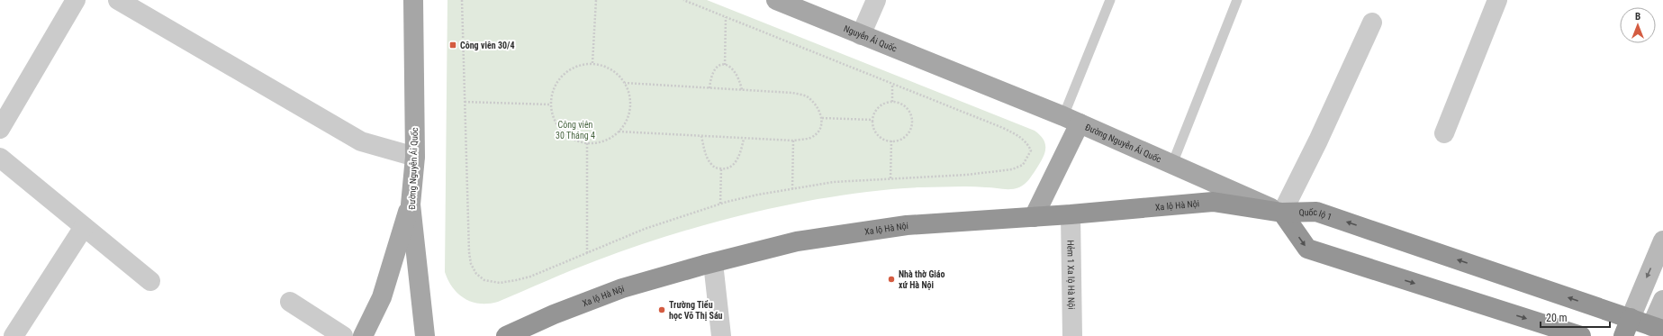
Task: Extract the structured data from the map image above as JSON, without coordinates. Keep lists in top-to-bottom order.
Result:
{
  "streets": {
    "highway": ["Xa lộ Hà Nội", "Quốc lộ 1"],
    "main road": ["Nguyễn Ái Quốc", "Đường Nguyễn Ái Quốc"],
    "street": ["Hẻm 1 Xa lộ Hà Nội"]
  },
  "crossings": [
    ["Nguyễn Ái Quốc", "Đường Nguyễn Ái Quốc"],
    ["Đường Nguyễn Ái Quốc", "Xa lộ Hà Nội"],
    ["Đường Nguyễn Ái Quốc", "Quốc lộ 1"],
    ["Xa lộ Hà Nội", "Quốc lộ 1"],
    ["Xa lộ Hà Nội", "Hẻm 1 Xa lộ Hà Nội"]
  ],
  "parks": ["Công viên 30 Tháng 4"],
  "places": {
    "transit": ["Công viên 30/4"],
    "other": ["Nhà thờ Giáo xứ Hà Nội", "Trường Tiểu học Võ Thị Sáu"]
  },
  "scale_bar": "20 m",
  "north": "top"
}
